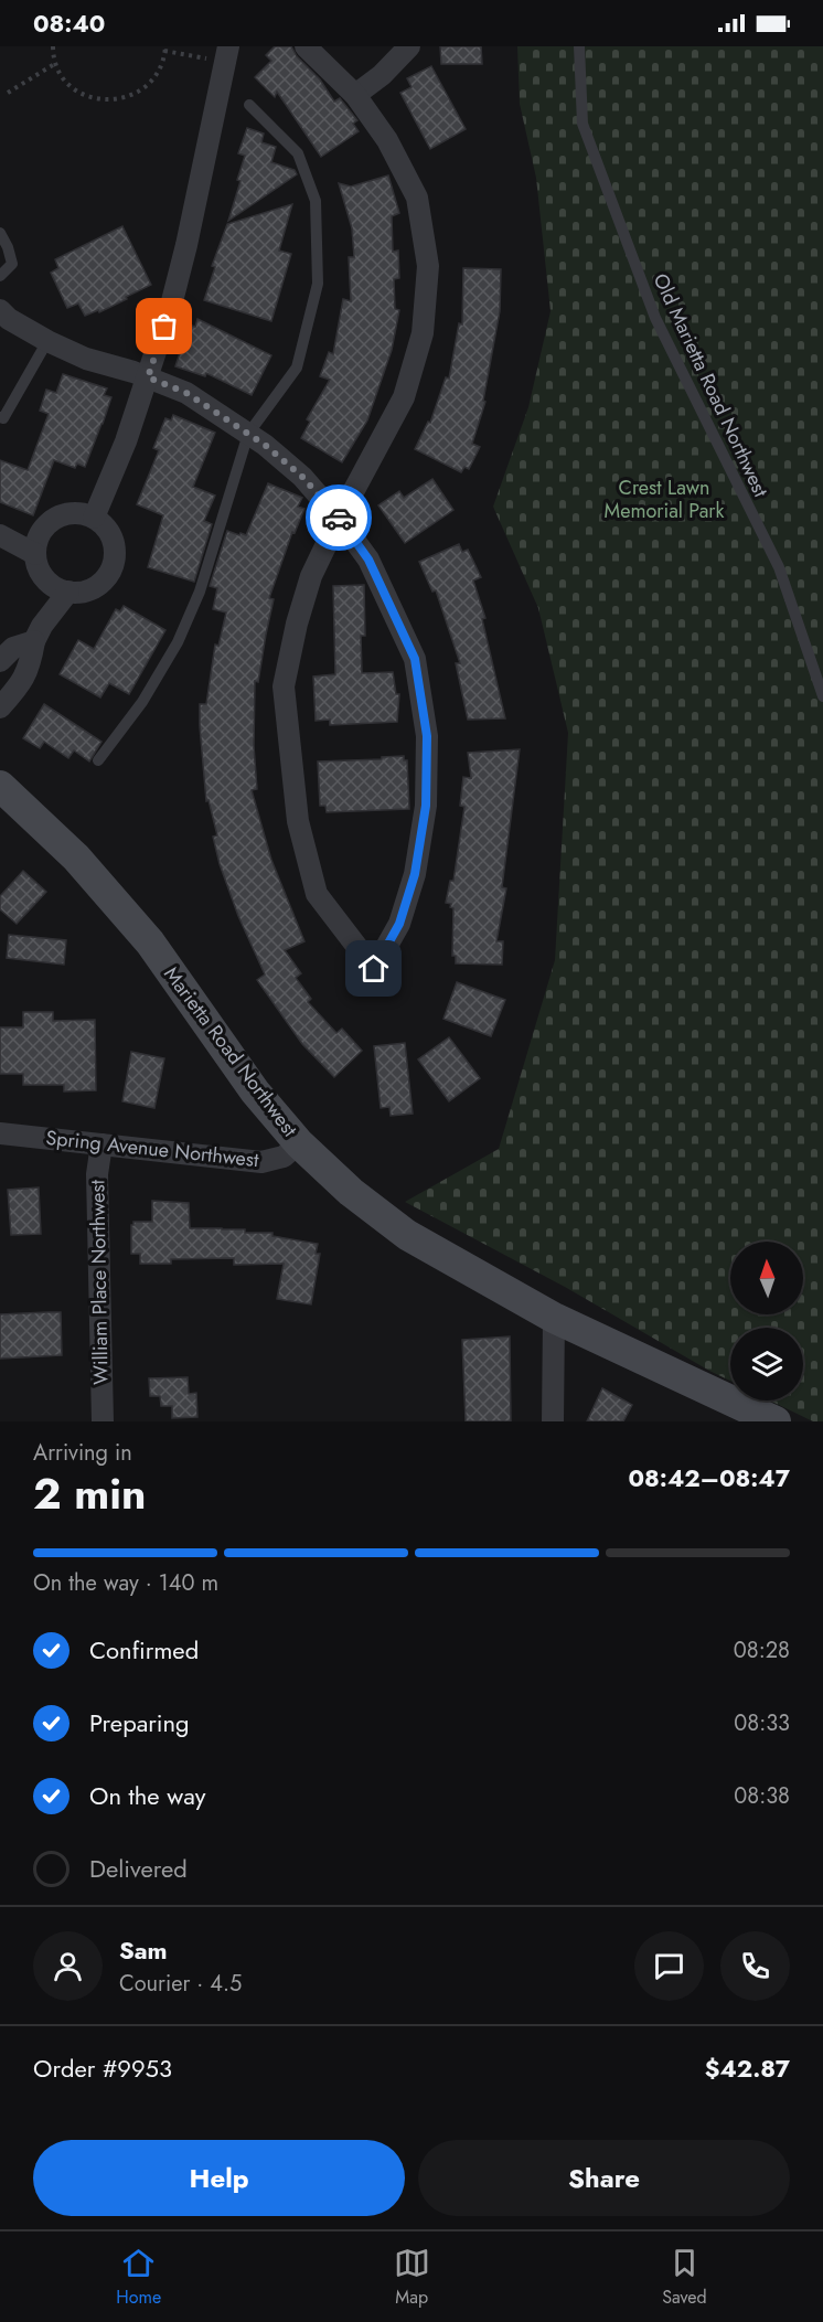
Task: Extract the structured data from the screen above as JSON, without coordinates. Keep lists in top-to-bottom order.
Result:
{
  "streets": {
    "main road": ["Marietta Road Northwest"],
    "street": ["Spring Avenue Northwest", "William Place Northwest"],
    "lane": ["Old Marietta Road Northwest"]
  },
  "crossings": [
    ["Marietta Road Northwest", "Spring Avenue Northwest"],
    ["Spring Avenue Northwest", "William Place Northwest"]
  ],
  "parks": ["Crest Lawn Memorial Park"],
  "north": "top",
  "page": {
    "status": "08:40",
    "heading": ["2 min", "Arriving in", "08:42–08:47"],
    "panel": [
      "Sam",
      "Courier · 4.5",
      "Order #9953",
      "$42.87"
    ],
    "bar": "On the way · 140 m",
    "list": [
      ["Confirmed", "08:28"],
      ["Preparing", "08:33"],
      ["On the way", "08:38"],
      "Delivered"
    ],
    "buttons": ["Help", "Share"],
    "tabs": ["Home", "Map", "Saved"]
  }
}
